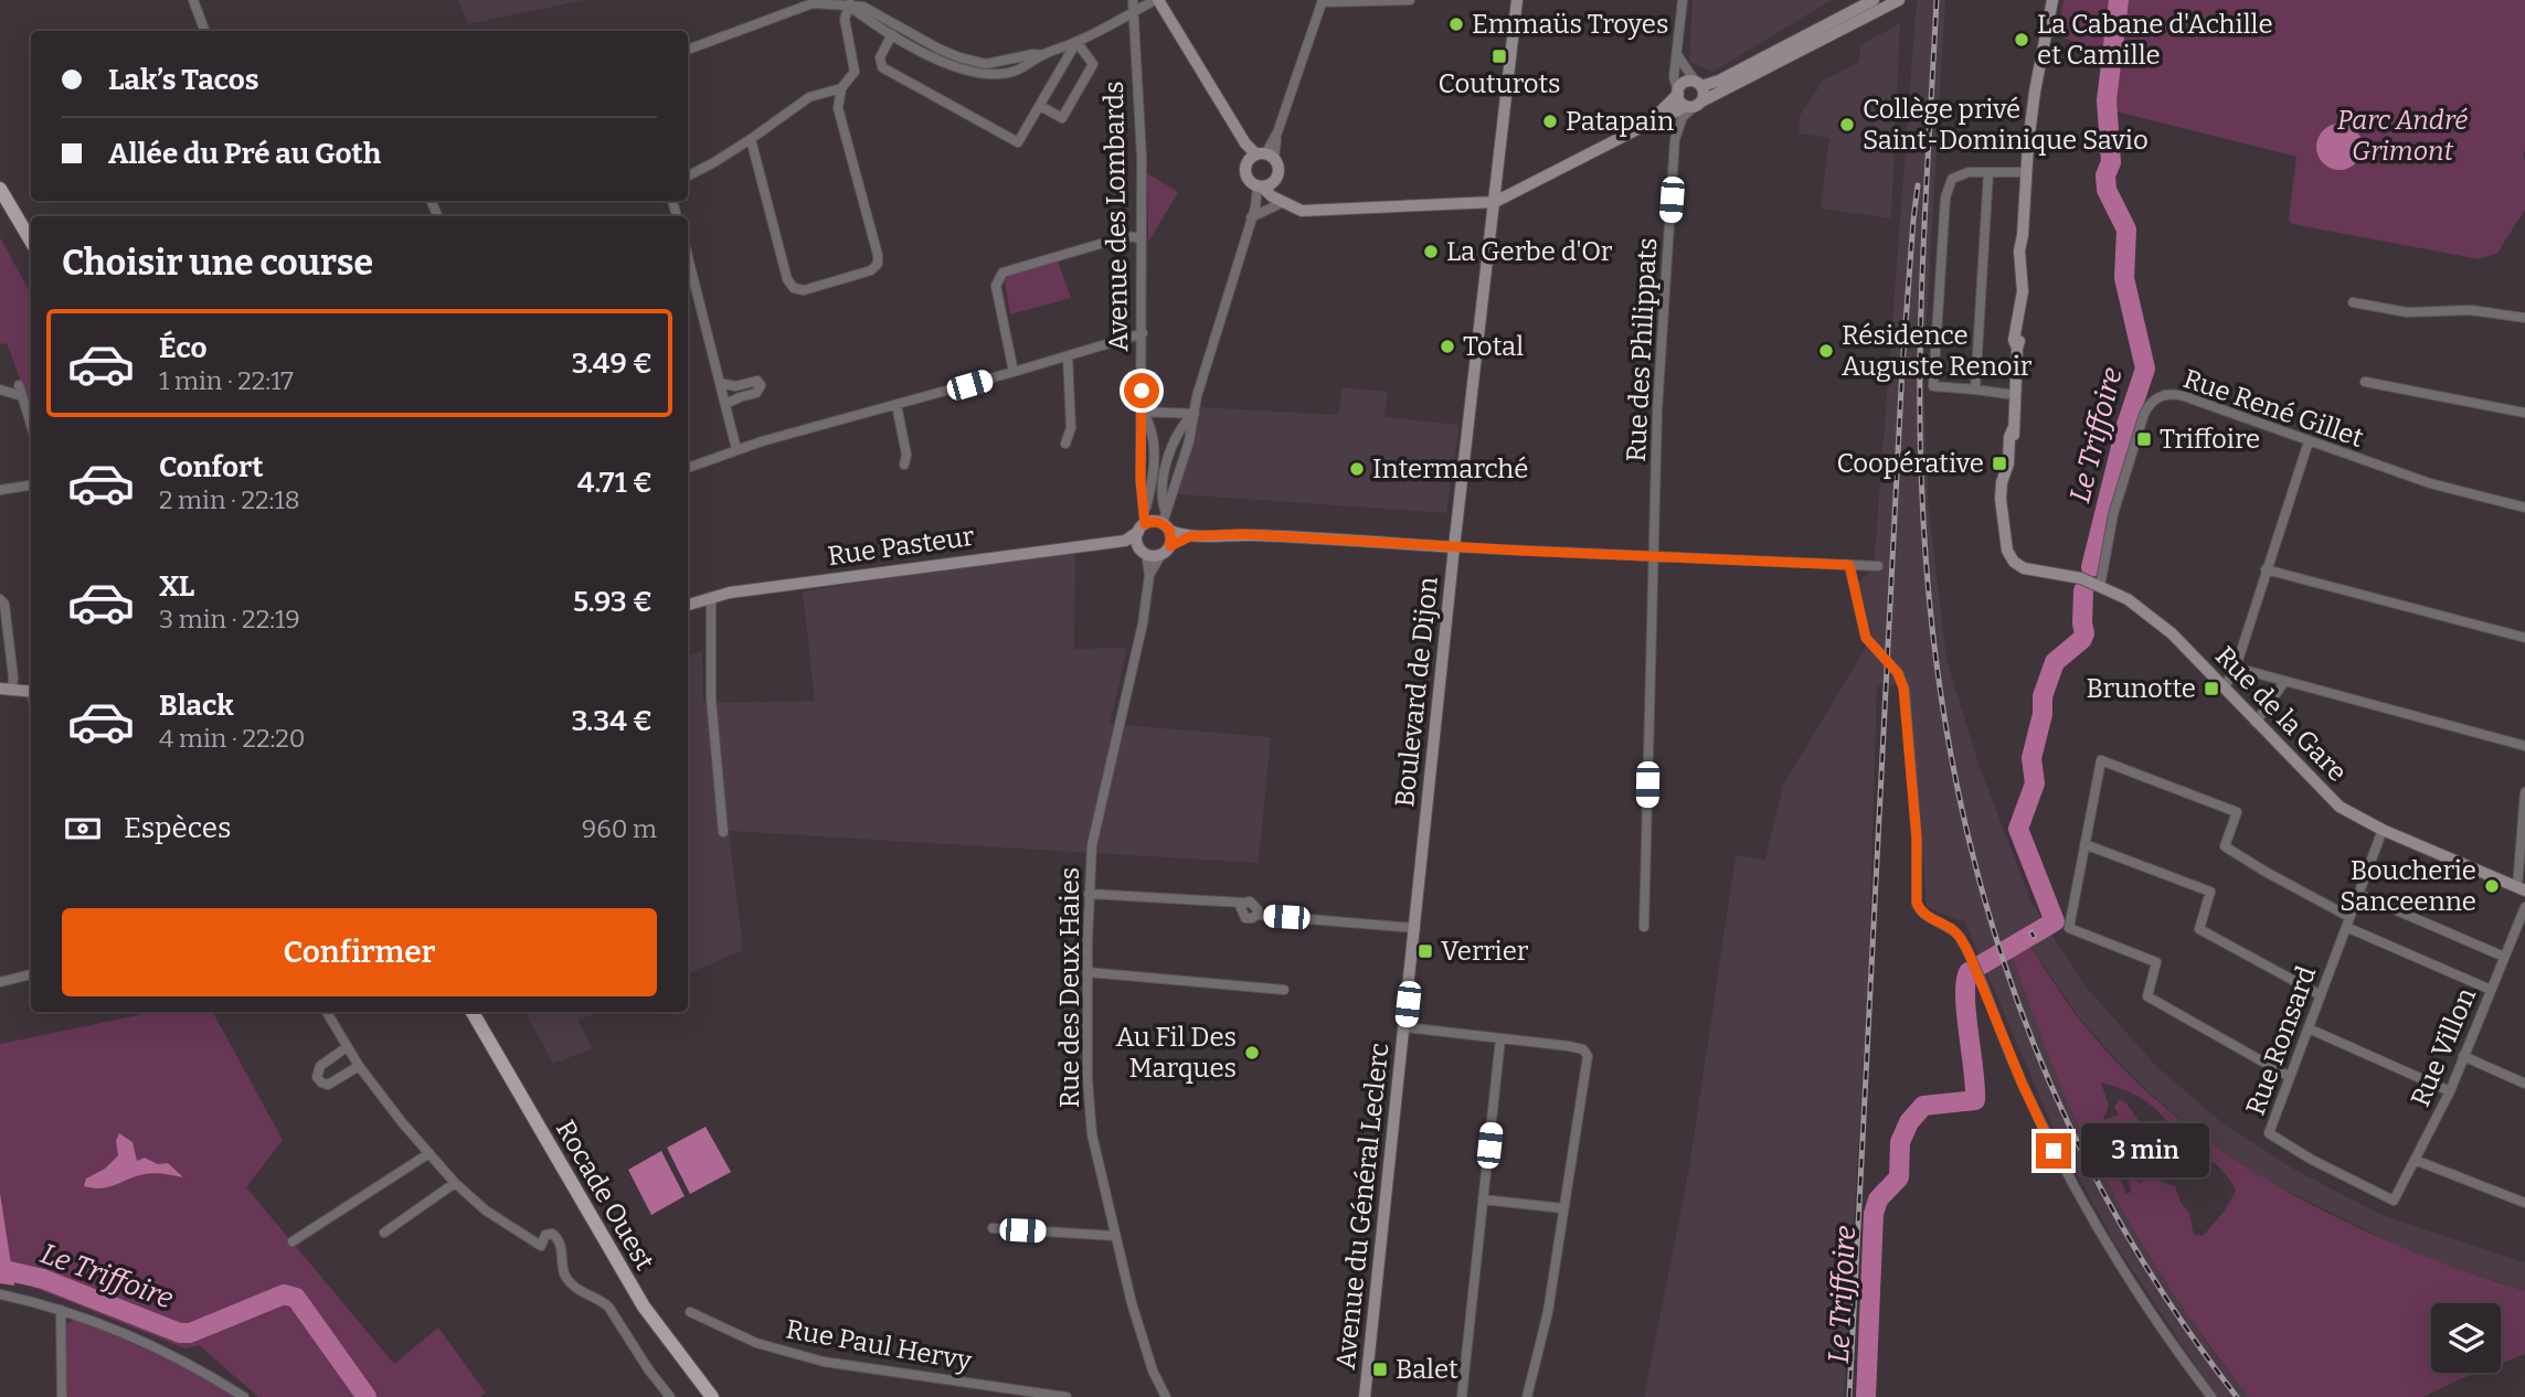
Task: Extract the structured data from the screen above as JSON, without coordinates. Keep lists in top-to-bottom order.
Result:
{
  "streets": {
    "main road": ["Rocade Ouest"],
    "street": [
      "Avenue des Lombards",
      "Rue des Philippats",
      "Rue René Gillet",
      "Rue Pasteur",
      "Boulevard de Dijon",
      "Rue de la Gare",
      "Rue des Deux Haies",
      "Rue Ronsard",
      "Rue Villon",
      "Avenue du Général Leclerc",
      "Rue Paul Hervy"
    ]
  },
  "crossings": [
    ["Avenue des Lombards", "Rue Pasteur"],
    ["Rue René Gillet", "Rue de la Gare"],
    ["Boulevard de Dijon", "Avenue du Général Leclerc"],
    ["Rue de la Gare", "Rue Ronsard"],
    ["Rue Ronsard", "Rue Villon"]
  ],
  "water": ["Le Triffoire"],
  "parks": ["Parc André Grimont"],
  "places": {
    "other": [
      "Emmaüs Troyes",
      "La Cabane d'Achille et Camille",
      "Patapain",
      "Collège privé Saint-Dominique Savio",
      "La Gerbe d'Or",
      "Total",
      "Résidence Auguste Renoir",
      "Intermarché",
      "Boucherie Sanceenne",
      "Au Fil Des Marques"
    ],
    "transit": [
      "Couturots",
      "Triffoire",
      "Coopérative",
      "Brunotte",
      "Verrier",
      "Balet"
    ]
  },
  "page": {
    "banner": ["Lak’s Tacos", "Allée du Pré au Goth"],
    "heading": "Choisir une course",
    "list": [
      {
        "name": "Éco",
        "note": "1 min · 22:17",
        "value": "3.49 €"
      },
      {
        "name": "Confort",
        "note": "2 min · 22:18",
        "value": "4.71 €"
      },
      {
        "name": "XL",
        "note": "3 min · 22:19",
        "value": "5.93 €"
      },
      {
        "name": "Black",
        "note": "4 min · 22:20",
        "value": "3.34 €"
      }
    ],
    "pay": ["Espèces", "960 m"],
    "buttons": "Confirmer",
    "bubble": "3 min"
  }
}
